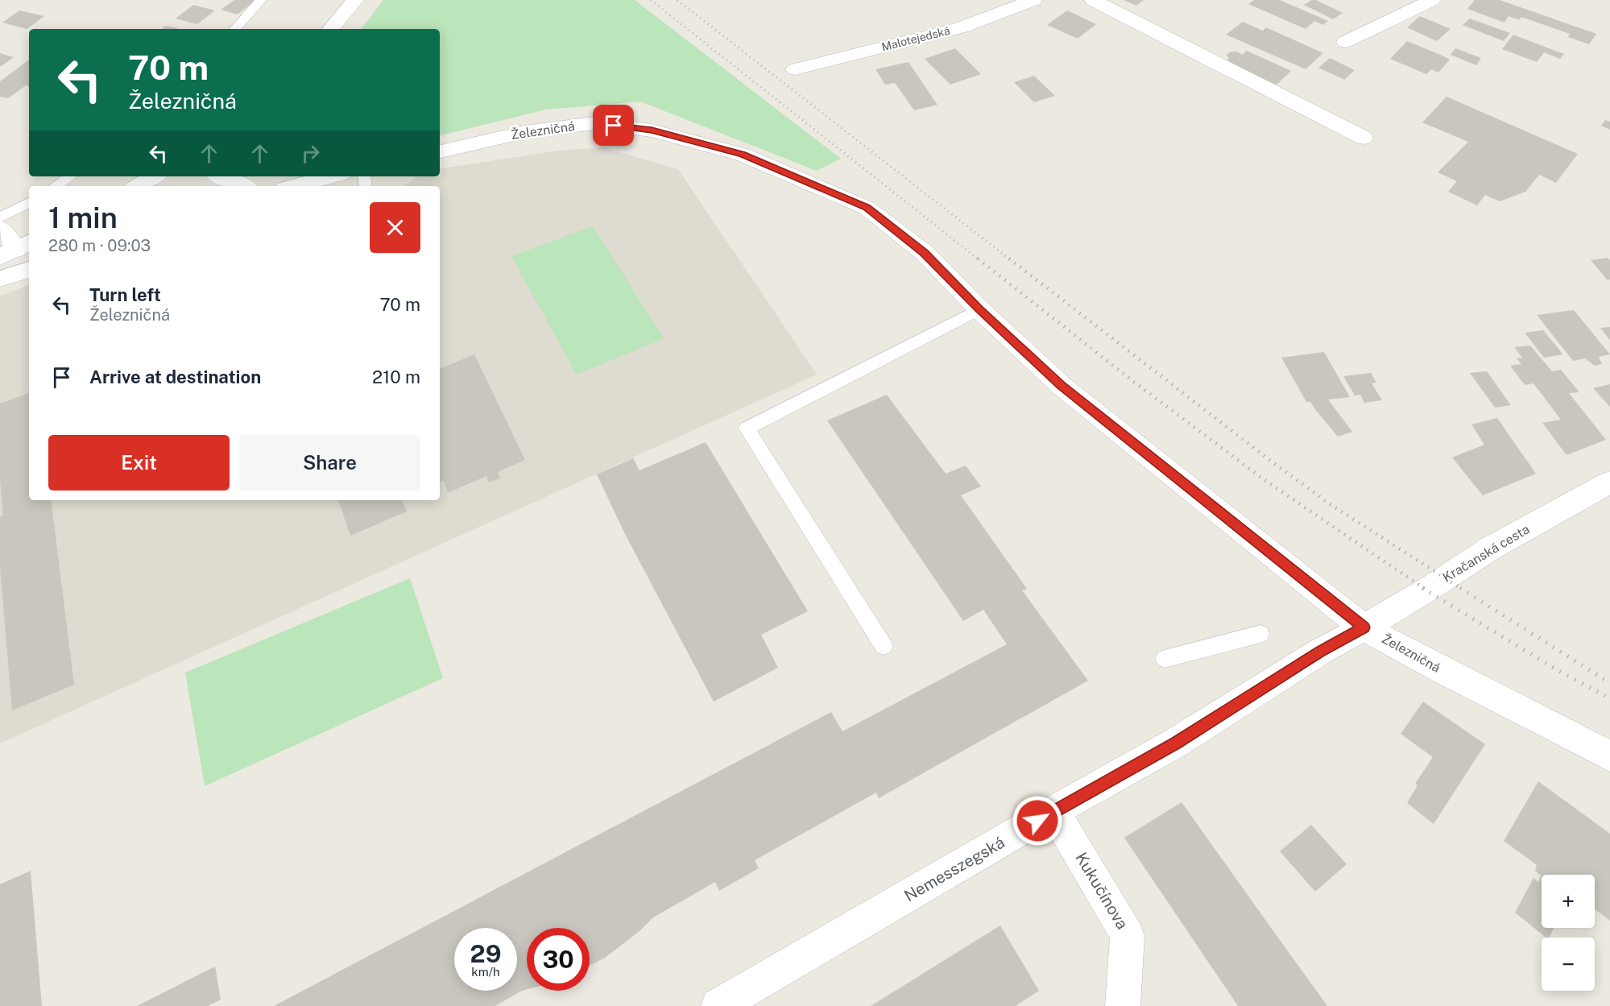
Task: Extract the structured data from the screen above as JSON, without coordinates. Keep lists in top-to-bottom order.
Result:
{
  "streets": {
    "street": [
      "Malotejedská",
      "Železničná",
      "Kračanská cesta",
      "Nemesszegská",
      "Kukučínova"
    ]
  },
  "crossings": [
    ["Železničná", "Kračanská cesta"],
    ["Železničná", "Nemesszegská"],
    ["Kračanská cesta", "Nemesszegská"],
    ["Nemesszegská", "Kukučínova"]
  ],
  "page": {
    "turn": ["70 m", "Železničná"],
    "heading": ["1 min", "280 m · 09:03"],
    "list": [
      {
        "name": "Turn left",
        "note": "Železničná",
        "value": "70 m"
      },
      {
        "name": "Arrive at destination",
        "value": "210 m"
      }
    ],
    "buttons": ["Exit", "Share"],
    "map_buttons": ["+", "−"],
    "speed": "29 km/h",
    "limit": "30"
  }
}
